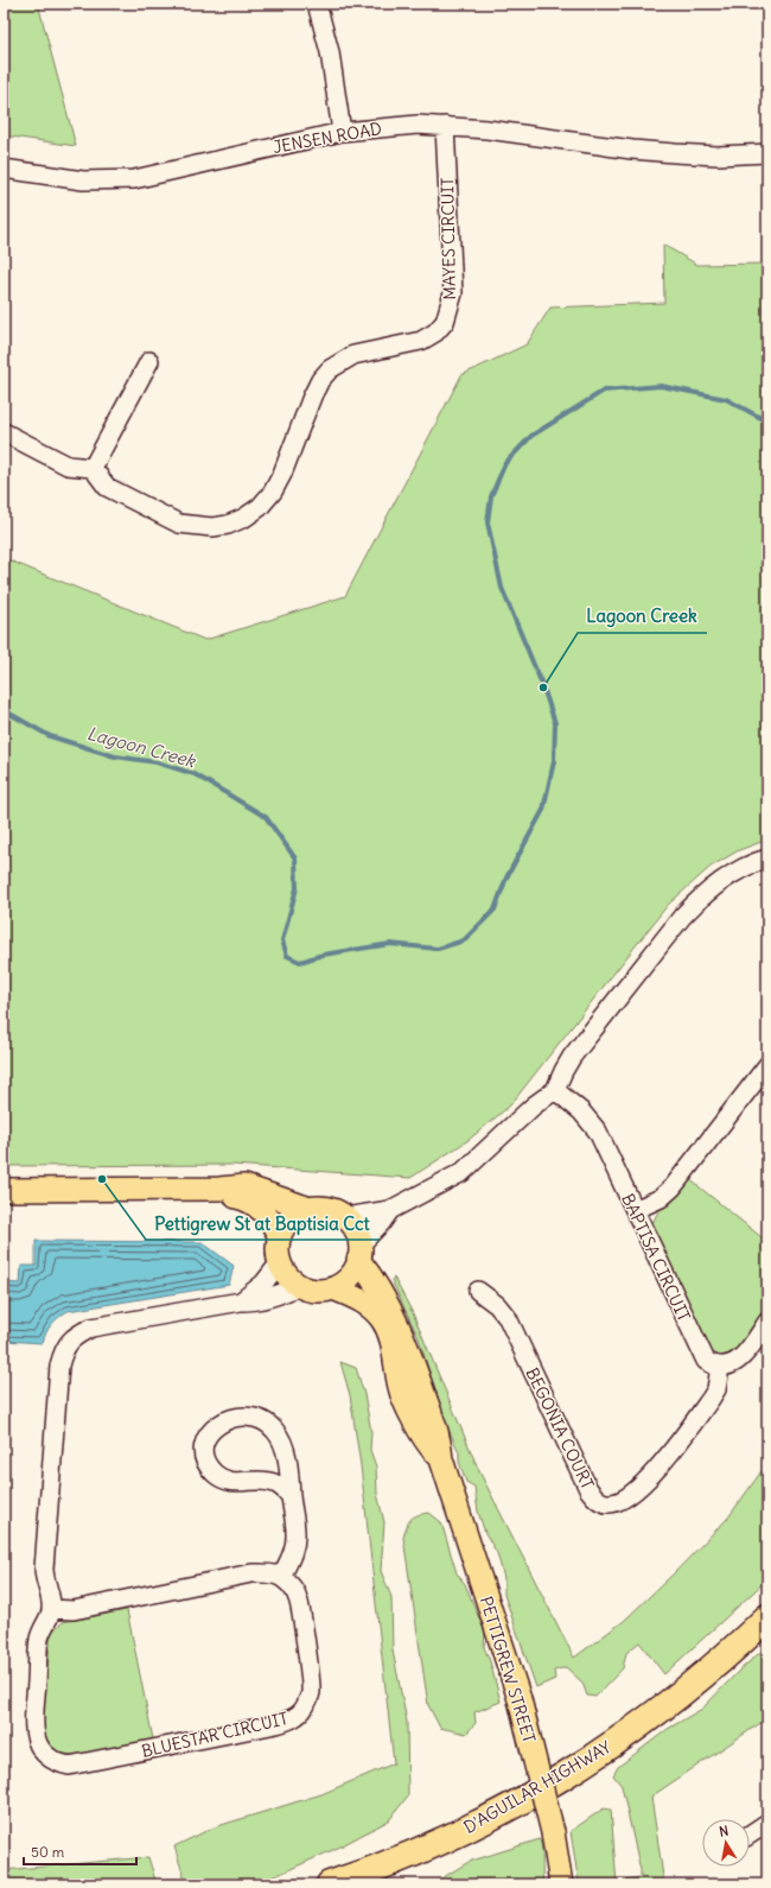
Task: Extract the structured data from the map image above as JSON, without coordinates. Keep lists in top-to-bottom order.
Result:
{
  "streets": {
    "highway": ["D'AGUILAR HIGHWAY"],
    "main road": ["PETTIGREW STREET"],
    "street": [
      "JENSEN ROAD",
      "MAYES CIRCUIT",
      "BAPTISA CIRCUIT",
      "BEGONIA COURT",
      "BLUESTAR CIRCUIT"
    ]
  },
  "crossings": [
    ["JENSEN ROAD", "MAYES CIRCUIT"],
    ["BAPTISA CIRCUIT", "BEGONIA COURT"]
  ],
  "water": ["Lagoon Creek"],
  "places": ["Lagoon Creek", "Pettigrew St at Baptisia Cct"],
  "scale_bar": "50 m",
  "north": "top"
}
